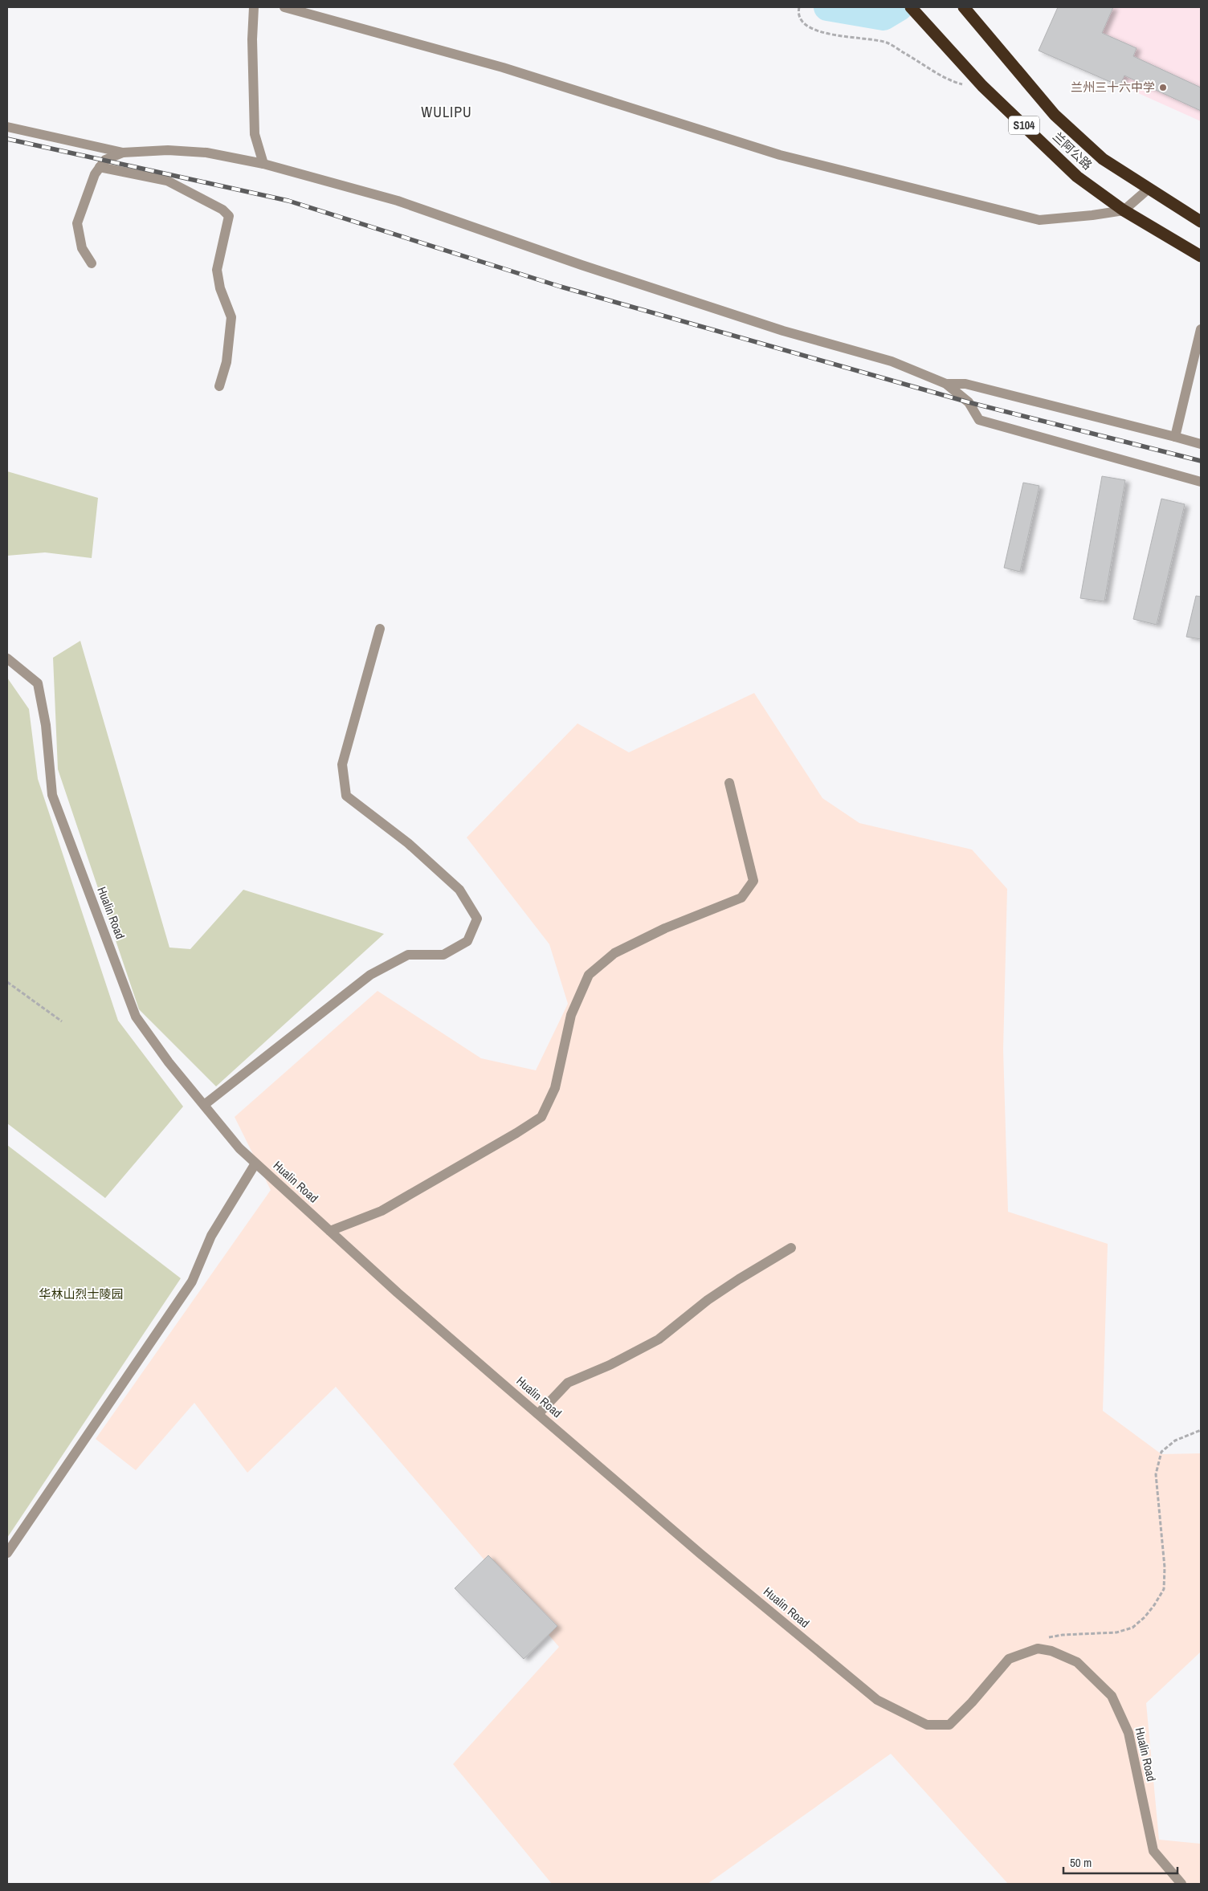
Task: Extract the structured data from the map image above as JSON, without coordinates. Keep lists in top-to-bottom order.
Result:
{
  "streets": {
    "highway": ["S104", "兰阿公路"],
    "street": ["Hualin Road"]
  },
  "districts": ["WULIPU"],
  "parks": ["华林山烈士陵园"],
  "places": ["兰州三十六中学"],
  "scale_bar": "50 m"
}
